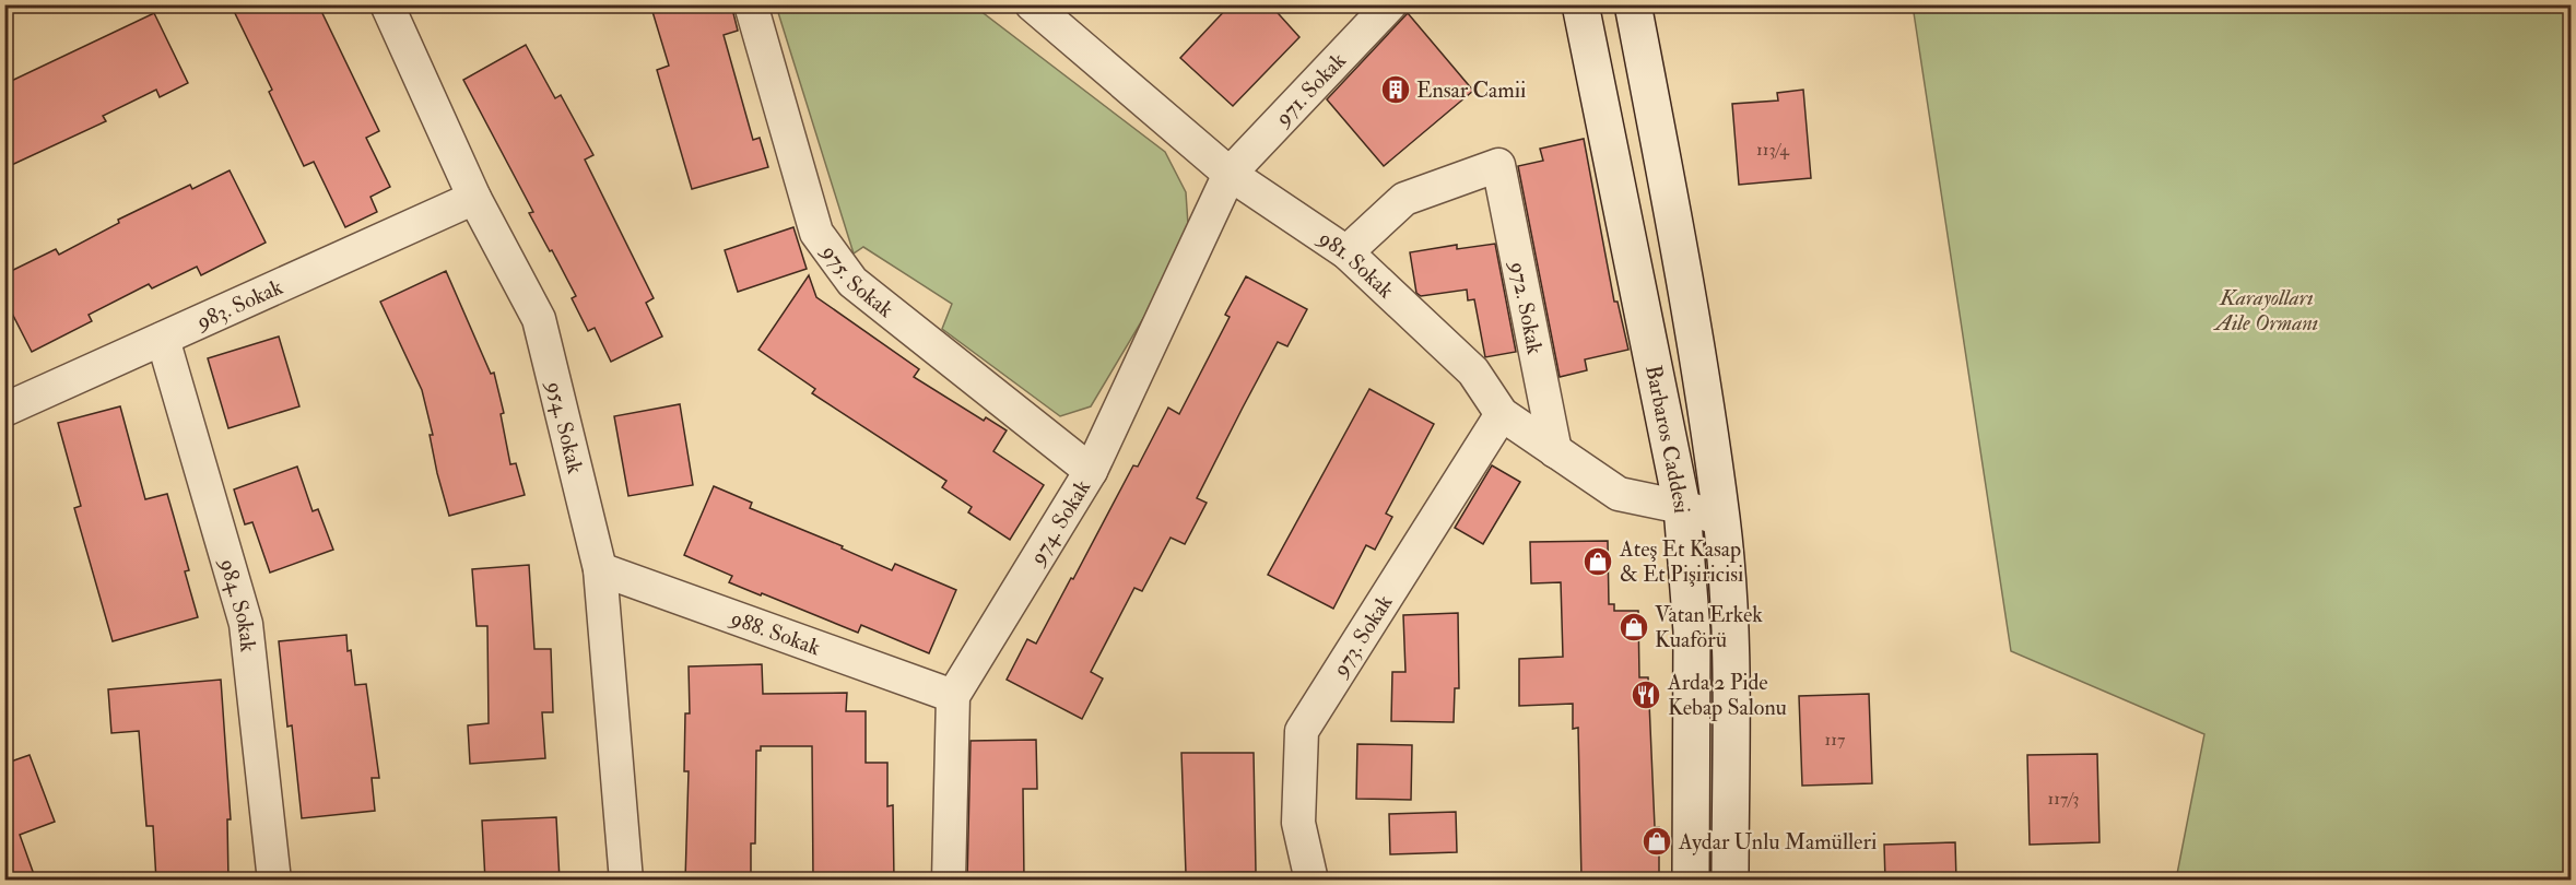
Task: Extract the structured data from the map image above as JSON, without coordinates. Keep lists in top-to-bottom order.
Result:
{
  "streets": {
    "main road": ["Barbaros Caddesi"],
    "street": [
      "971. Sokak",
      "981. Sokak",
      "975. Sokak",
      "983. Sokak",
      "972. Sokak",
      "954. Sokak",
      "974. Sokak",
      "984. Sokak",
      "988. Sokak",
      "973. Sokak"
    ]
  },
  "crossings": [
    ["971. Sokak", "981. Sokak"],
    ["971. Sokak", "974. Sokak"],
    ["981. Sokak", "972. Sokak"],
    ["981. Sokak", "Barbaros Caddesi"],
    ["981. Sokak", "974. Sokak"],
    ["981. Sokak", "973. Sokak"],
    ["975. Sokak", "974. Sokak"],
    ["983. Sokak", "954. Sokak"],
    ["983. Sokak", "984. Sokak"],
    ["954. Sokak", "988. Sokak"],
    ["974. Sokak", "988. Sokak"]
  ],
  "parks": ["Karayolları Aile Ormanı"],
  "places": {
    "building": ["Ensar Camii"],
    "shop": ["Ateş Et Kasap & Et Pişiricisi", "Vatan Erkek Kuaförü", "Aydar Unlu Mamülleri"],
    "restaurant": ["Arda 2 Pide Kebap Salonu"]
  },
  "house_numbers": ["113/4", "117", "117/3"]
}
